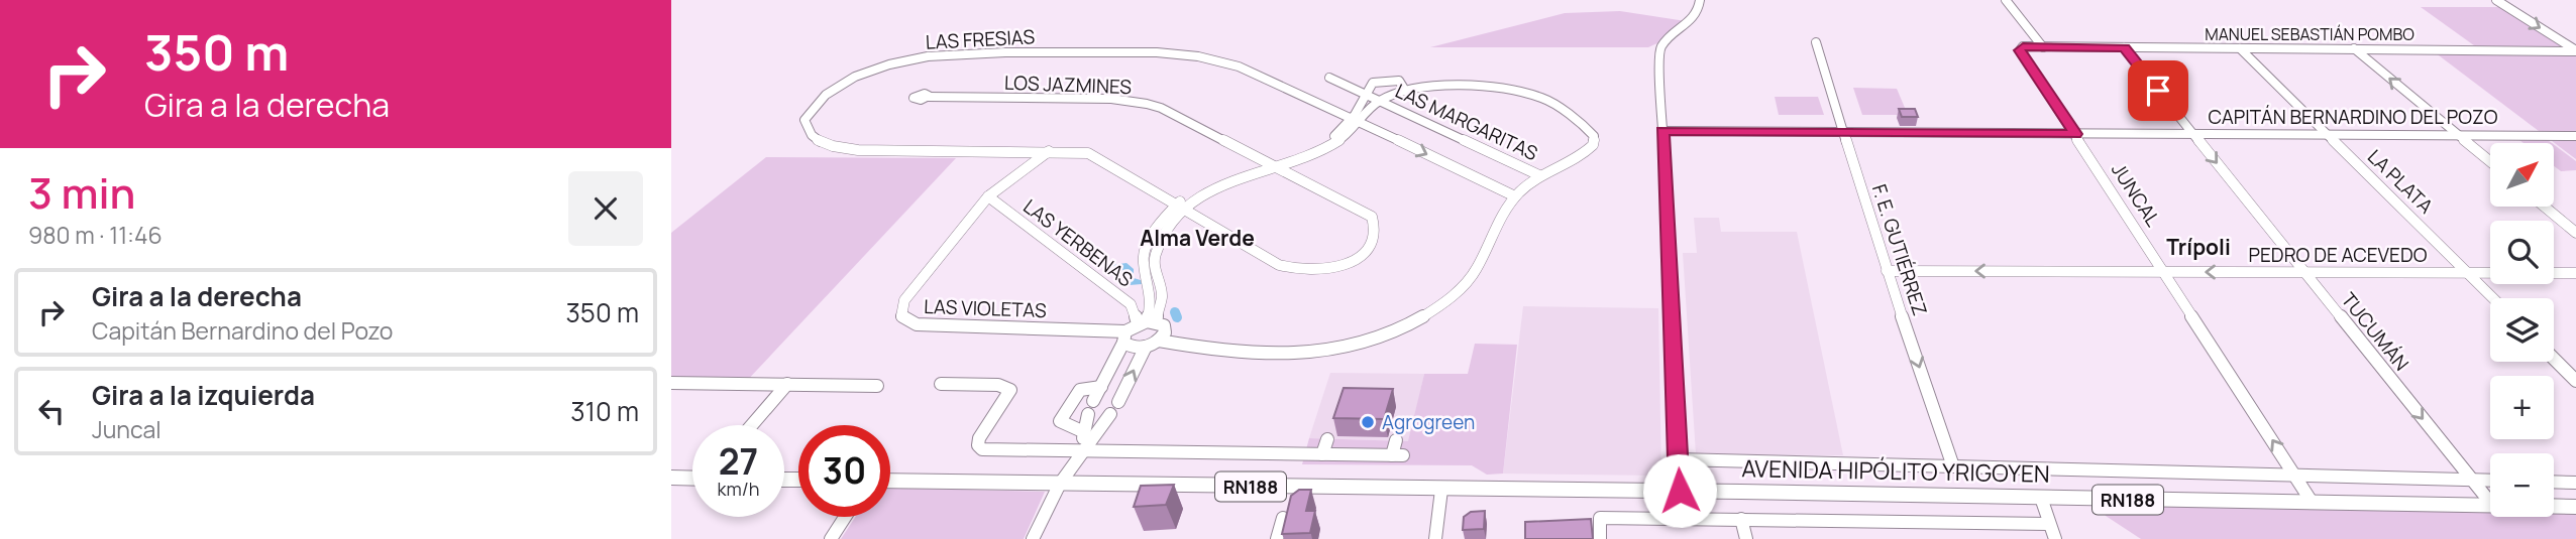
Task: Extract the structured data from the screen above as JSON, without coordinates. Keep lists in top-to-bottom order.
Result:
{
  "streets": {
    "main road": ["AVENIDA HIPÓLITO YRIGOYEN", "RN188"],
    "street": [
      "MANUEL SEBASTIÁN POMBO",
      "LAS FRESIAS",
      "LOS JAZMINES",
      "CAPITÁN BERNARDINO DEL POZO",
      "LAS MARGARITAS",
      "LA PLATA",
      "JUNCAL",
      "LAS YERBENAS",
      "F. E. GUTIÉRREZ",
      "PEDRO DE ACEVEDO",
      "LAS VIOLETAS",
      "TUCUMÁN"
    ]
  },
  "crossings": [
    ["MANUEL SEBASTIÁN POMBO", "LA PLATA"],
    ["MANUEL SEBASTIÁN POMBO", "JUNCAL"],
    ["MANUEL SEBASTIÁN POMBO", "TUCUMÁN"],
    ["LAS FRESIAS", "LOS JAZMINES"],
    ["LAS FRESIAS", "LAS VIOLETAS"],
    ["CAPITÁN BERNARDINO DEL POZO", "LA PLATA"],
    ["CAPITÁN BERNARDINO DEL POZO", "JUNCAL"],
    ["CAPITÁN BERNARDINO DEL POZO", "F. E. GUTIÉRREZ"],
    ["CAPITÁN BERNARDINO DEL POZO", "TUCUMÁN"],
    ["LA PLATA", "PEDRO DE ACEVEDO"],
    ["JUNCAL", "PEDRO DE ACEVEDO"],
    ["JUNCAL", "AVENIDA HIPÓLITO YRIGOYEN"],
    ["LAS YERBENAS", "LAS VIOLETAS"],
    ["F. E. GUTIÉRREZ", "PEDRO DE ACEVEDO"],
    ["PEDRO DE ACEVEDO", "TUCUMÁN"]
  ],
  "one_way": [
    "JUNCAL",
    "F. E. GUTIÉRREZ",
    "PEDRO DE ACEVEDO",
    "TUCUMÁN"
  ],
  "districts": ["Alma Verde", "Trípoli"],
  "places": ["Agrogreen"],
  "north": "top right",
  "page": {
    "turn": ["350 m", "Gira a la derecha"],
    "map_buttons": ["+", "−"],
    "heading": ["3 min", "980 m · 11:46"],
    "list": [
      {
        "name": "Gira a la derecha",
        "note": "Capitán Bernardino del Pozo",
        "value": "350 m"
      },
      {
        "name": "Gira a la izquierda",
        "note": "Juncal",
        "value": "310 m"
      }
    ],
    "speed": "27 km/h",
    "limit": "30"
  }
}
